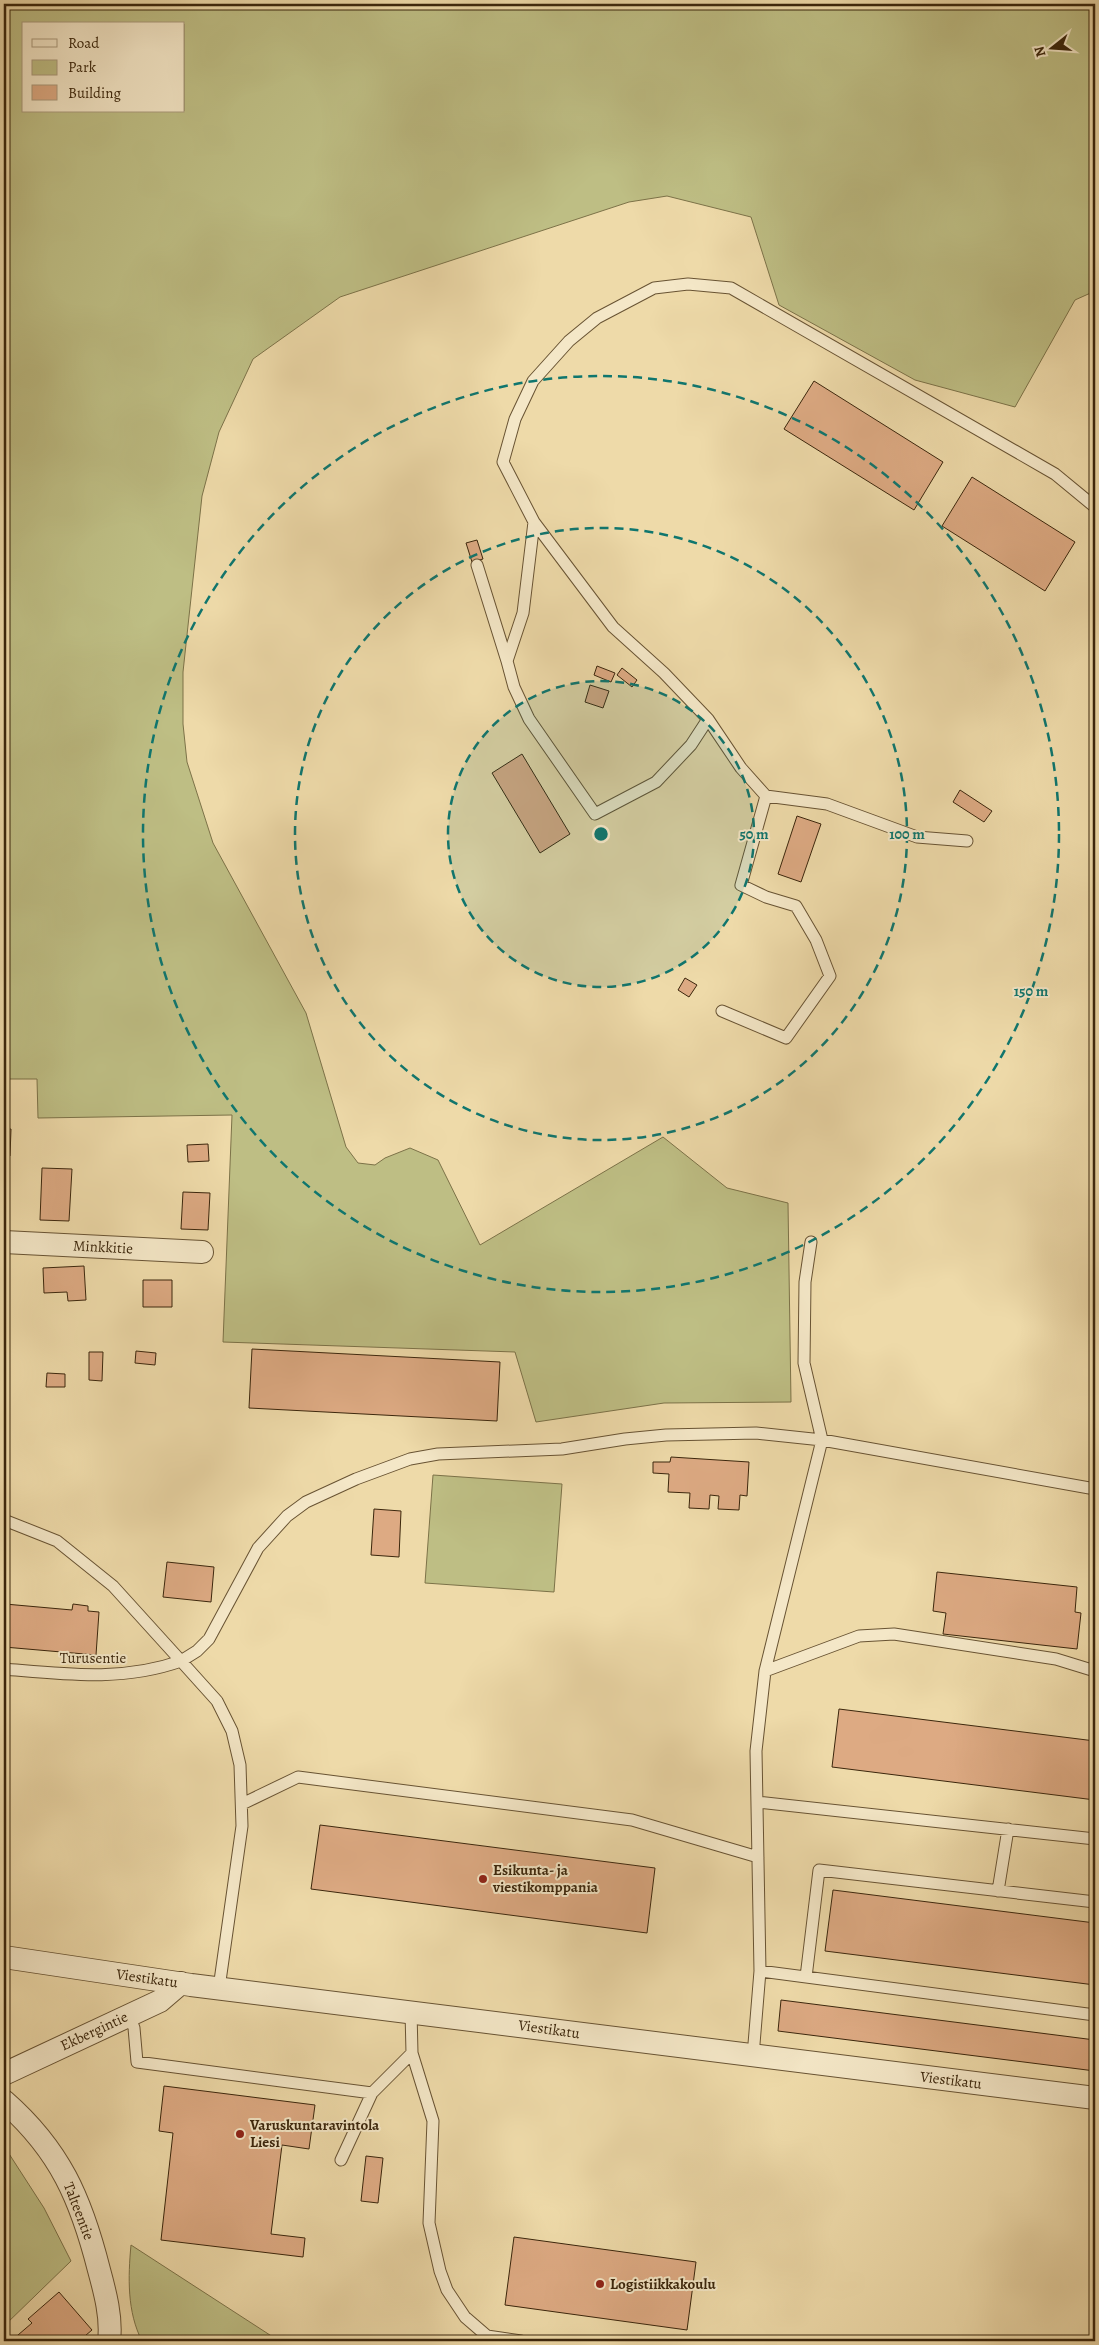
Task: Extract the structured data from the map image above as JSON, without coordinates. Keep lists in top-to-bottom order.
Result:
{
  "streets": {
    "street": [
      "Minkkitie",
      "Viestikatu",
      "Ekbergintie",
      "Talteentie"
    ],
    "lane": ["Turusentie"]
  },
  "crossings": [
    ["Viestikatu", "Ekbergintie"]
  ],
  "places": ["Esikunta- ja viestikomppania", "Varuskuntaravintola Liesi", "Logistiikkakoulu"],
  "legend": ["Road", "Park", "Building"],
  "north": "left",
  "rings": ["50 m", "100 m", "150 m"]
}
